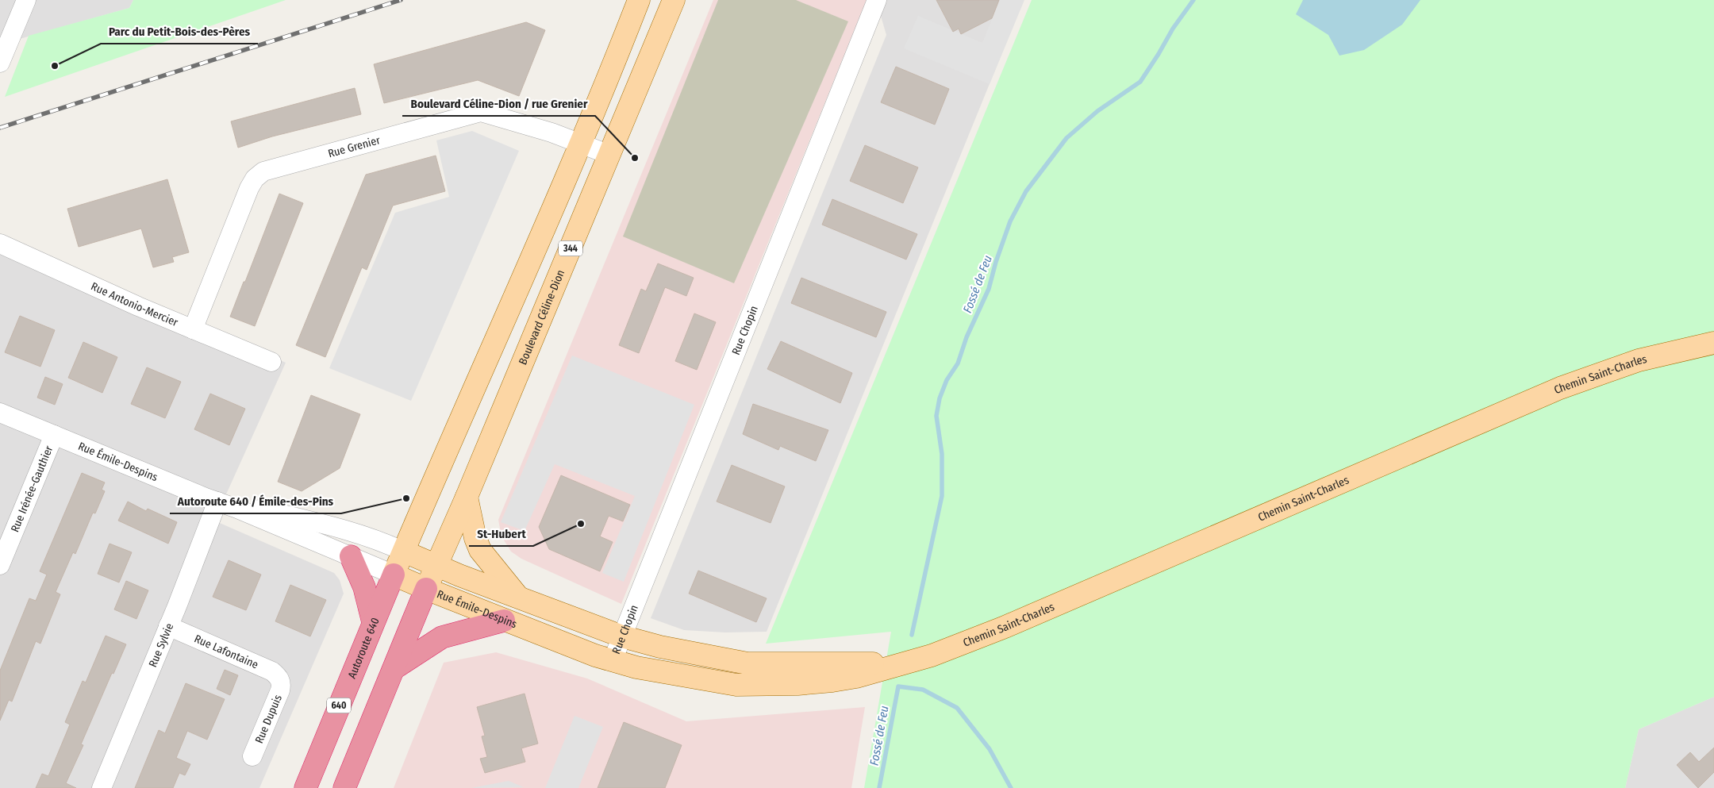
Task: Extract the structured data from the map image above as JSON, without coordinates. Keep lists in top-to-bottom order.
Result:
{
  "streets": {
    "highway": ["Autoroute 640", "640"],
    "main road": [
      "344",
      "Boulevard Céline-Dion",
      "Chemin Saint-Charles",
      "Rue Émile-Despins"
    ],
    "street": [
      "Rue Grenier",
      "Rue Antonio-Mercier",
      "Rue Chopin",
      "Rue Irénée-Gauthier",
      "Rue Sylvie",
      "Rue Lafontaine",
      "Rue Dupuis"
    ]
  },
  "crossings": [
    ["Rue Grenier", "Rue Antonio-Mercier"],
    ["Rue Grenier", "Boulevard Céline-Dion"],
    ["Boulevard Céline-Dion", "Rue Émile-Despins"],
    ["Rue Chopin", "Rue Émile-Despins"],
    ["Chemin Saint-Charles", "Rue Émile-Despins"],
    ["Rue Émile-Despins", "Rue Irénée-Gauthier"],
    ["Rue Émile-Despins", "Rue Sylvie"],
    ["Rue Émile-Despins", "Autoroute 640"],
    ["Rue Émile-Despins", "640"],
    ["Rue Sylvie", "Rue Lafontaine"],
    ["Autoroute 640", "640"],
    ["Rue Lafontaine", "Rue Dupuis"]
  ],
  "water": ["Fossé de Feu"],
  "places": [
    "Parc du Petit-Bois-des-Pères",
    "Boulevard Céline-Dion / rue Grenier",
    "Autoroute 640 / Émile-des-Pins",
    "St-Hubert"
  ]
}
